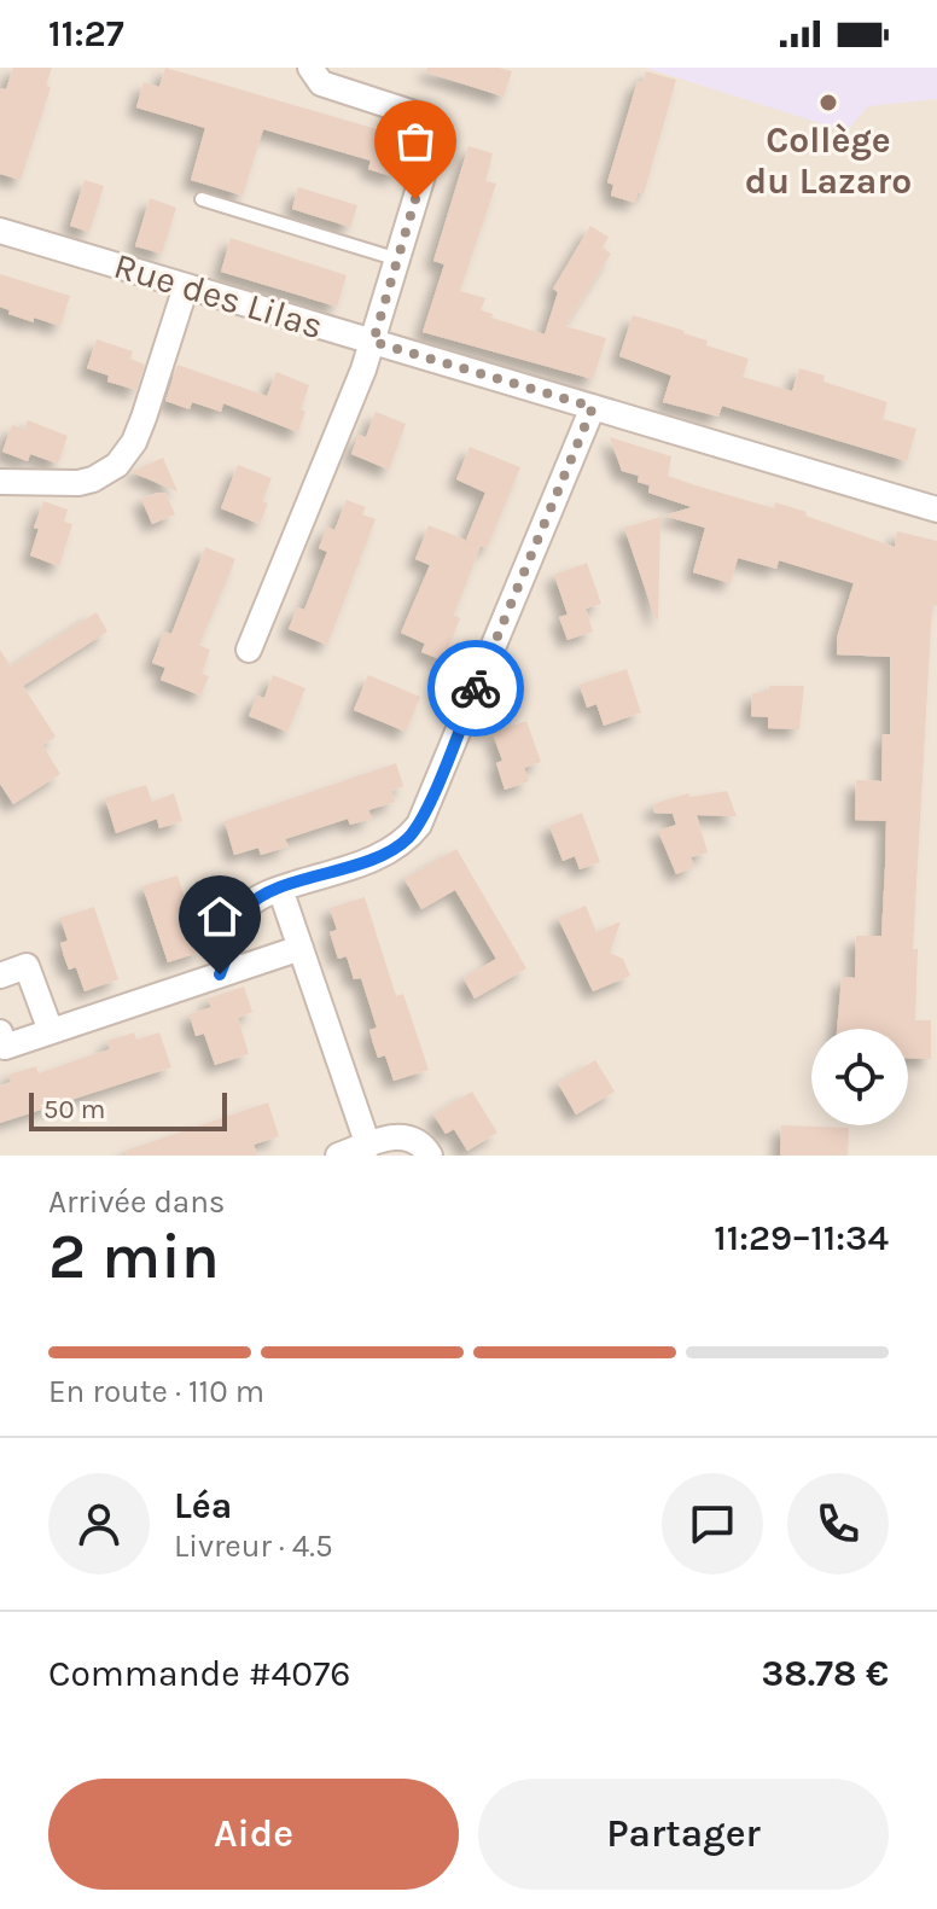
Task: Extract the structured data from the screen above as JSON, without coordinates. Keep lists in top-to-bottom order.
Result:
{
  "streets": {
    "street": ["Rue des Lilas"]
  },
  "places": ["Collège du Lazaro"],
  "scale_bar": "50 m",
  "page": {
    "status": "11:27",
    "scale": "50 m",
    "heading": ["2 min", "Arrivée dans", "11:29–11:34"],
    "panel": [
      "Léa",
      "Livreur · 4.5",
      "Commande #4076",
      "38.78 €"
    ],
    "bar": "En route · 110 m",
    "buttons": ["Aide", "Partager"]
  }
}
